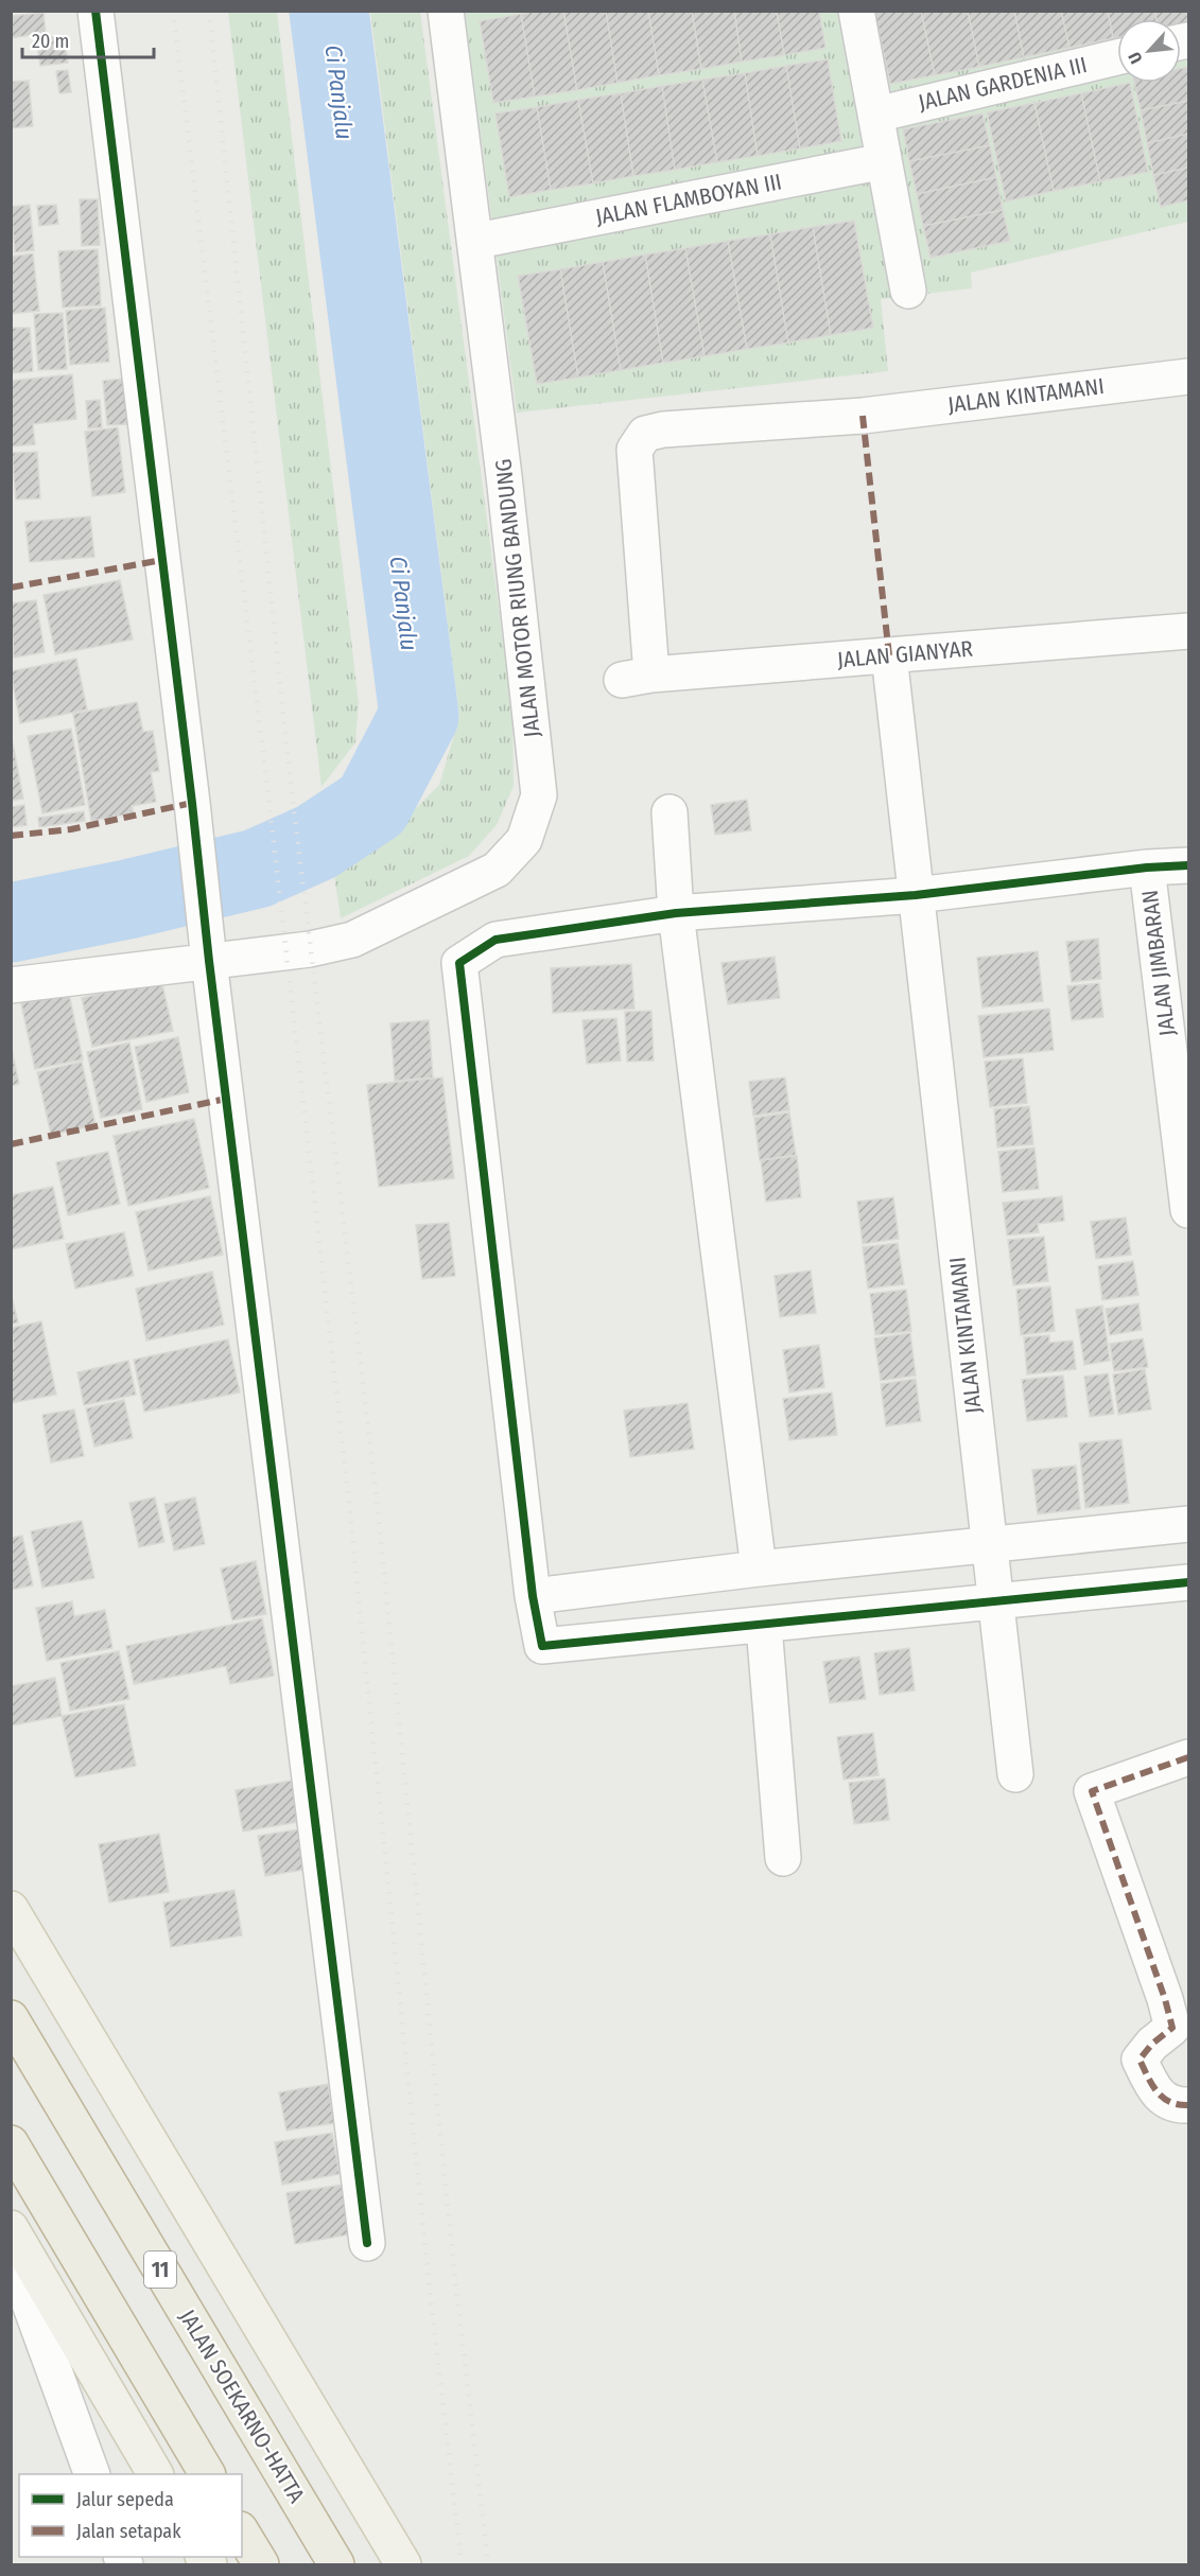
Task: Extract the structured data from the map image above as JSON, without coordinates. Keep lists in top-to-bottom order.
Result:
{
  "streets": {
    "highway": ["11", "JALAN SOEKARNO-HATTA"],
    "street": [
      "JALAN GARDENIA III",
      "JALAN FLAMBOYAN III",
      "JALAN KINTAMANI",
      "JALAN MOTOR RIUNG BANDUNG",
      "JALAN GIANYAR",
      "JALAN JIMBARAN"
    ]
  },
  "crossings": [
    ["JALAN KINTAMANI", "JALAN GIANYAR"]
  ],
  "water": ["Ci Panjalu"],
  "legend": ["Jalur sepeda", "Jalan setapak"],
  "scale_bar": "20 m",
  "north": "bottom left"
}
